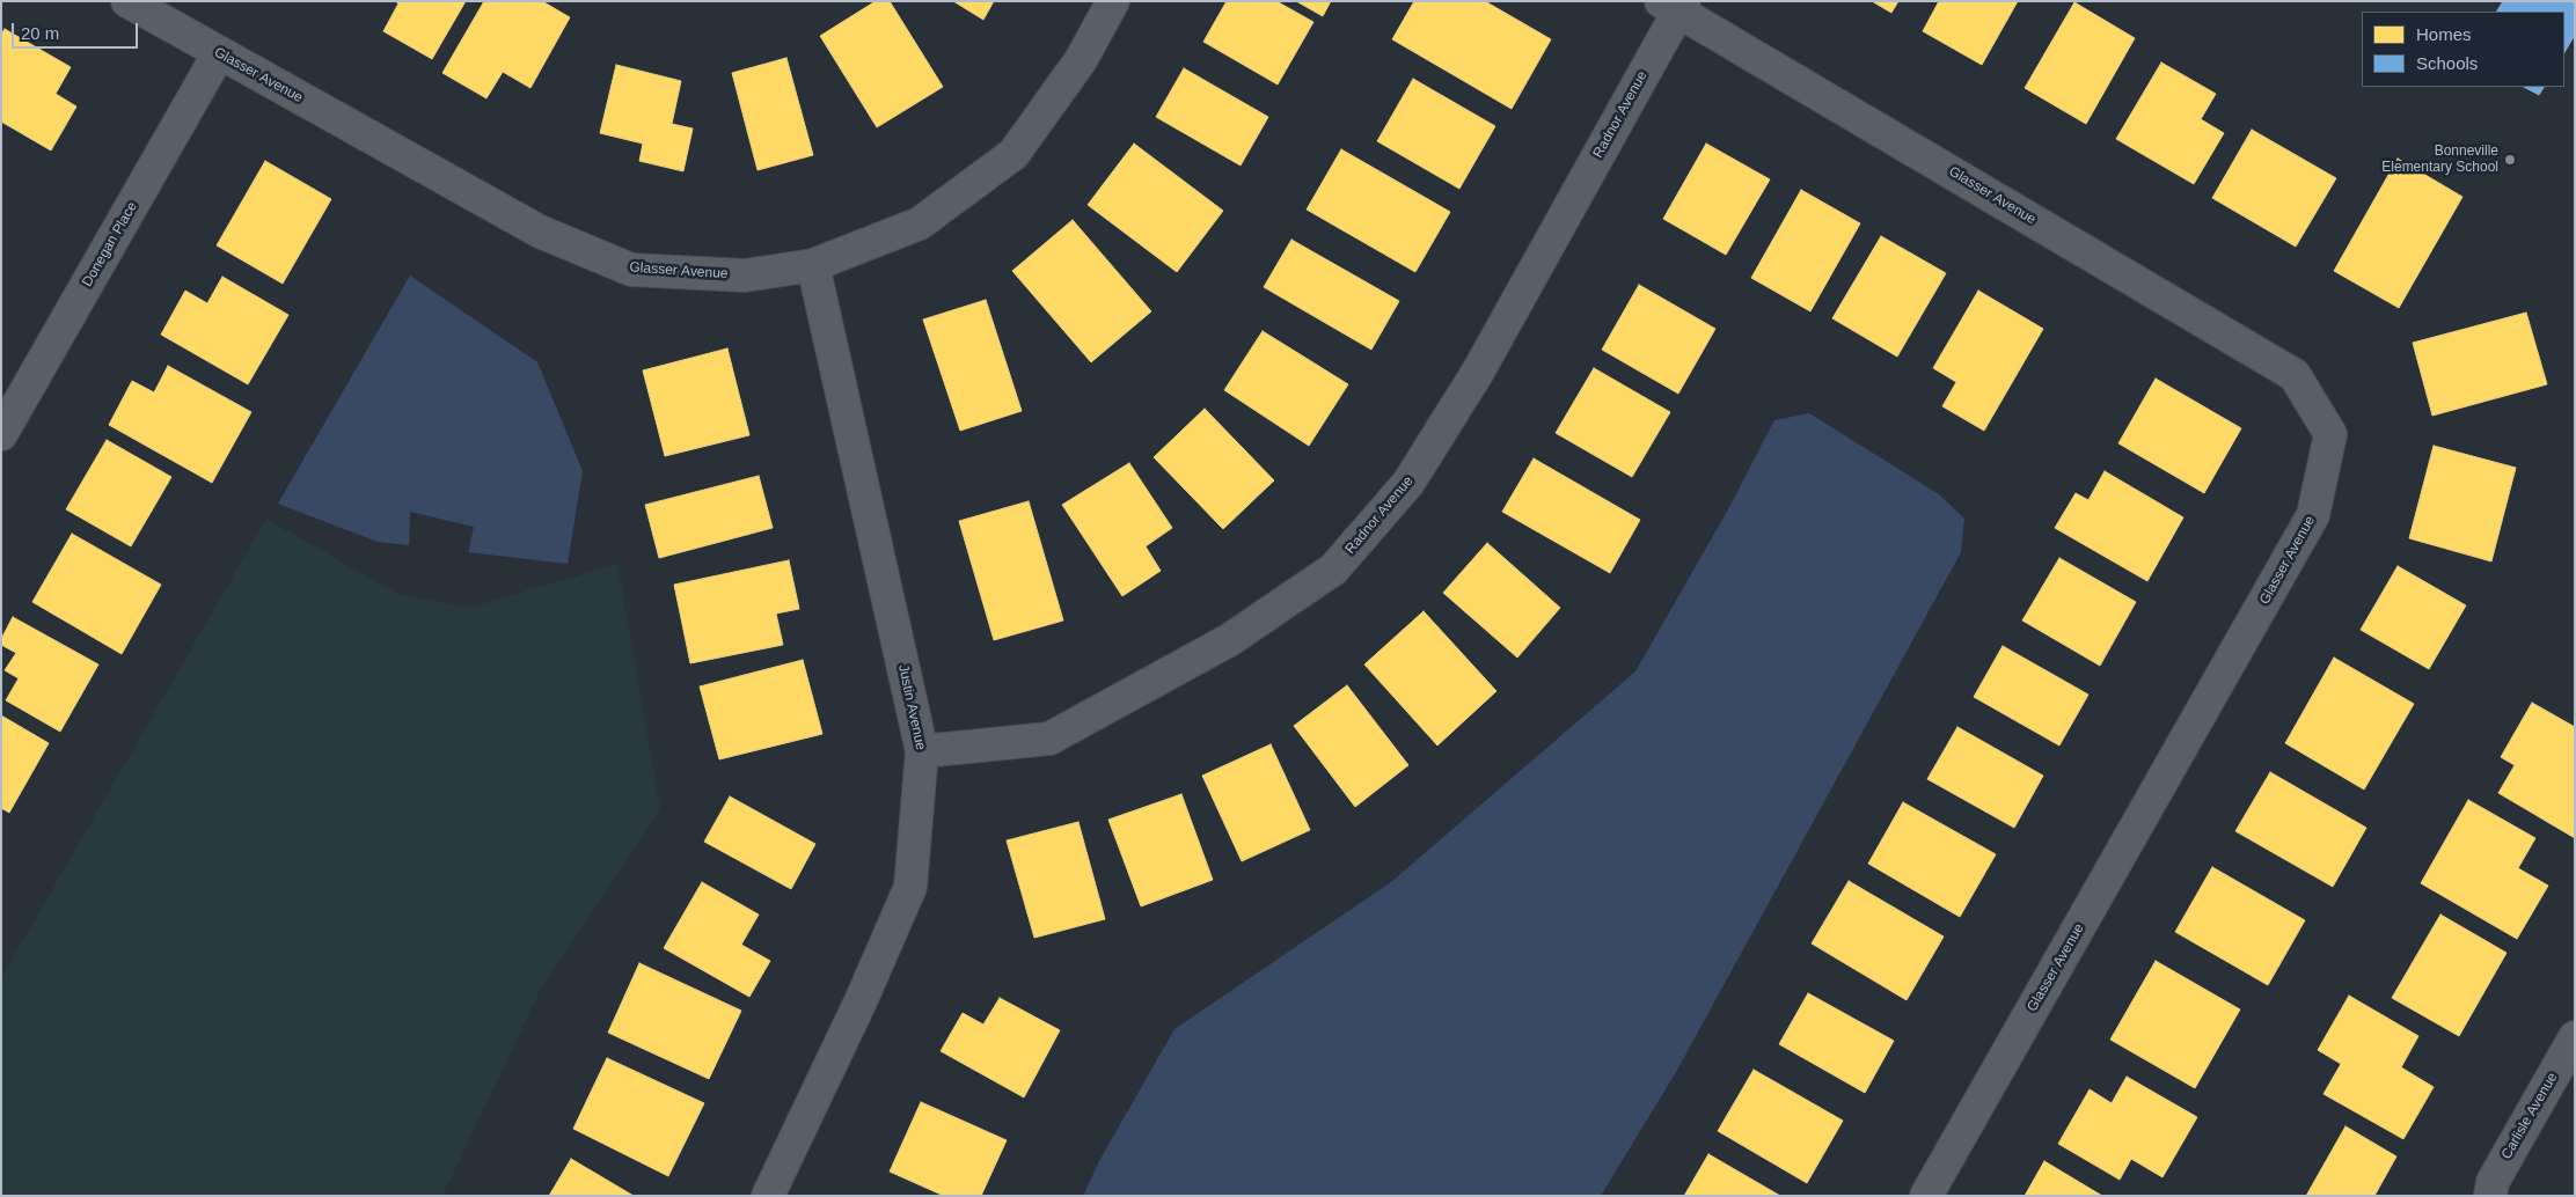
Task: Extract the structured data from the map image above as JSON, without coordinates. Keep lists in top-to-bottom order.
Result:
{
  "streets": {
    "street": [
      "Glasser Avenue",
      "Radnor Avenue",
      "Donegan Place",
      "Justin Avenue",
      "Carlisle Avenue"
    ]
  },
  "crossings": [
    ["Glasser Avenue", "Radnor Avenue"],
    ["Glasser Avenue", "Donegan Place"],
    ["Glasser Avenue", "Justin Avenue"],
    ["Radnor Avenue", "Justin Avenue"]
  ],
  "places": ["Bonneville Elementary School"],
  "legend": ["Homes", "Schools"],
  "scale_bar": "20 m"
}
